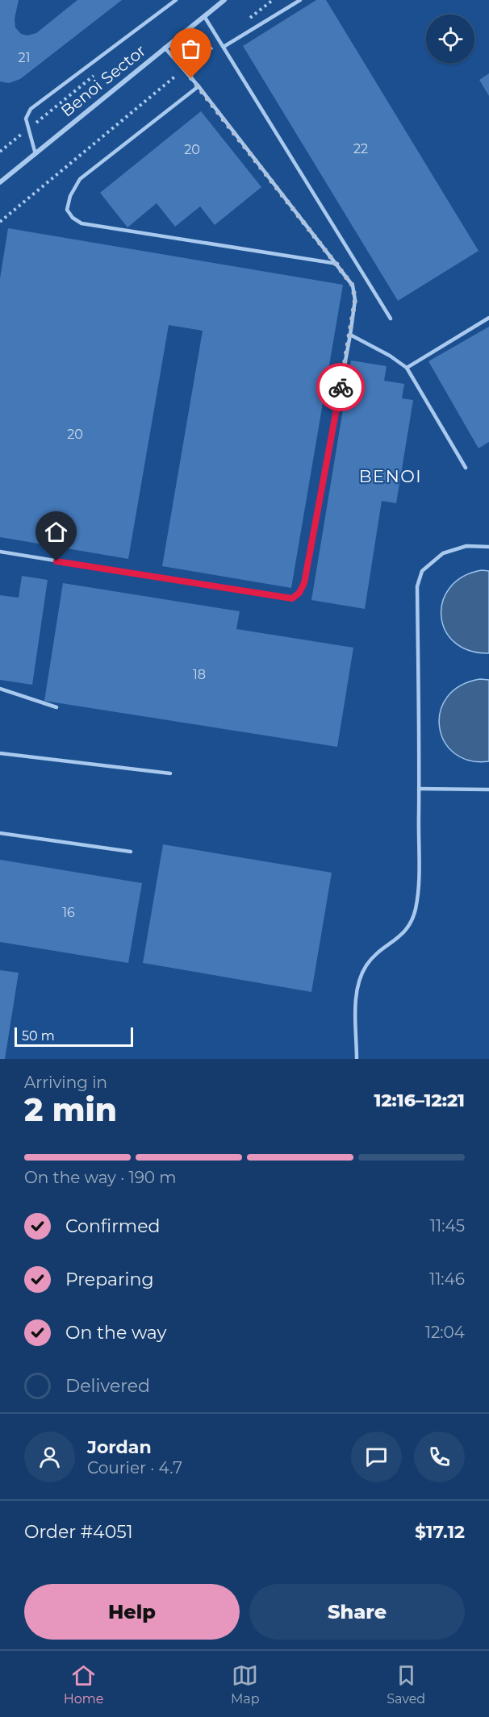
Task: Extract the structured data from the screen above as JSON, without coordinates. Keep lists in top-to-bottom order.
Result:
{
  "streets": {
    "street": ["Benoi Sector"]
  },
  "districts": ["BENOI"],
  "house_numbers": [
    "21",
    "22",
    "20",
    "20",
    "18",
    "16"
  ],
  "scale_bar": "50 m",
  "page": {
    "scale": "50 m",
    "heading": ["2 min", "Arriving in", "12:16–12:21"],
    "panel": [
      "Jordan",
      "Courier · 4.7",
      "Order #4051",
      "$17.12"
    ],
    "bar": "On the way · 190 m",
    "list": [
      ["Confirmed", "11:45"],
      ["Preparing", "11:46"],
      ["On the way", "12:04"],
      "Delivered"
    ],
    "buttons": ["Help", "Share"],
    "tabs": ["Home", "Map", "Saved"]
  }
}
